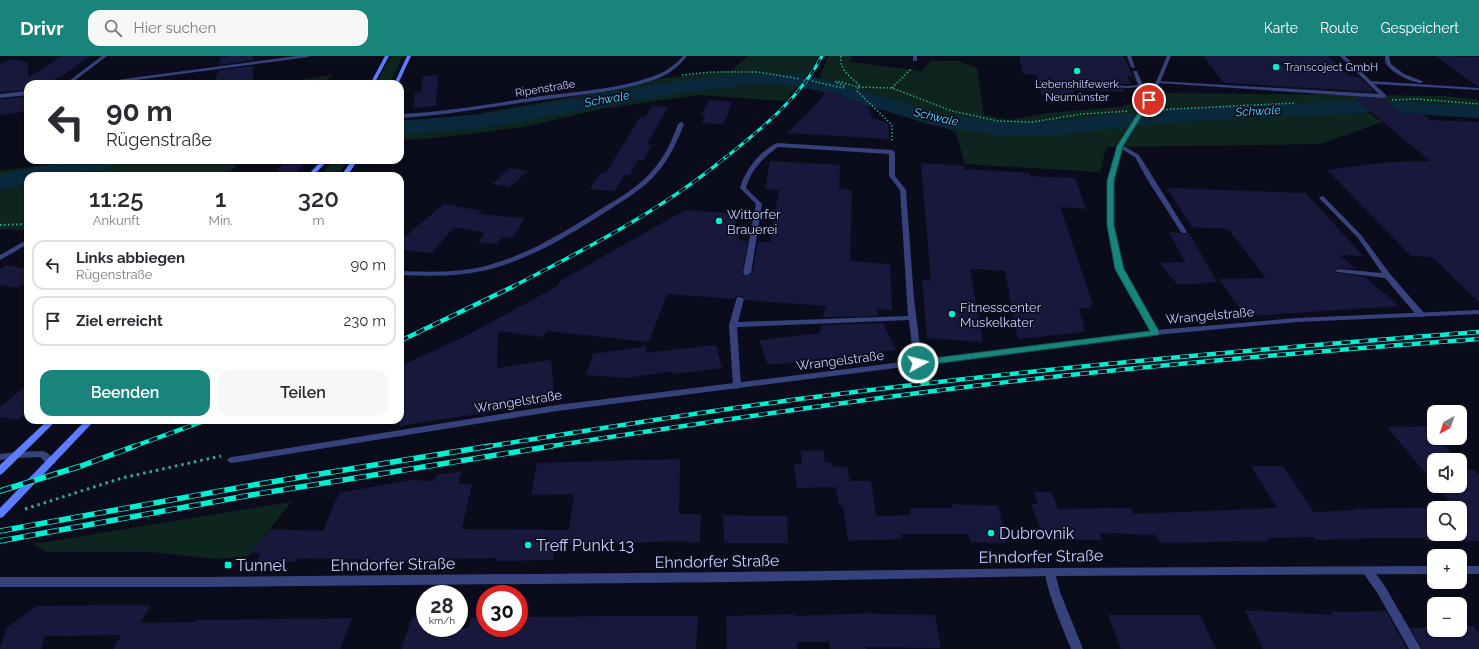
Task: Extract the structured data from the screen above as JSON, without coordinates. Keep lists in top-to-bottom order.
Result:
{
  "streets": {
    "street": ["Ripenstraße", "Wrangelstraße", "Ehndorfer Straße"]
  },
  "water": ["Schwale"],
  "places": {
    "other": [
      "Transcoject GmbH",
      "Lebenshilfewerk Neumünster",
      "Wittorfer Brauerei",
      "Fitnesscenter Muskelkater",
      "Dubrovnik",
      "Treff Punkt 13"
    ],
    "transit": ["Tunnel"]
  },
  "north": "bottom left",
  "page": {
    "header": "Drivr",
    "search": "Hier suchen",
    "nav": ["Karte", "Route", "Gespeichert"],
    "turn": ["90 m", "Rügenstraße"],
    "eta": [
      "11:25",
      "Ankunft",
      "1",
      "Min.",
      "320",
      "m"
    ],
    "list": [
      {
        "name": "Links abbiegen",
        "note": "Rügenstraße",
        "value": "90 m"
      },
      {
        "name": "Ziel erreicht",
        "value": "230 m"
      }
    ],
    "buttons": ["Beenden", "Teilen"],
    "map_buttons": ["+", "−"],
    "speed": "28 km/h",
    "limit": "30"
  }
}
